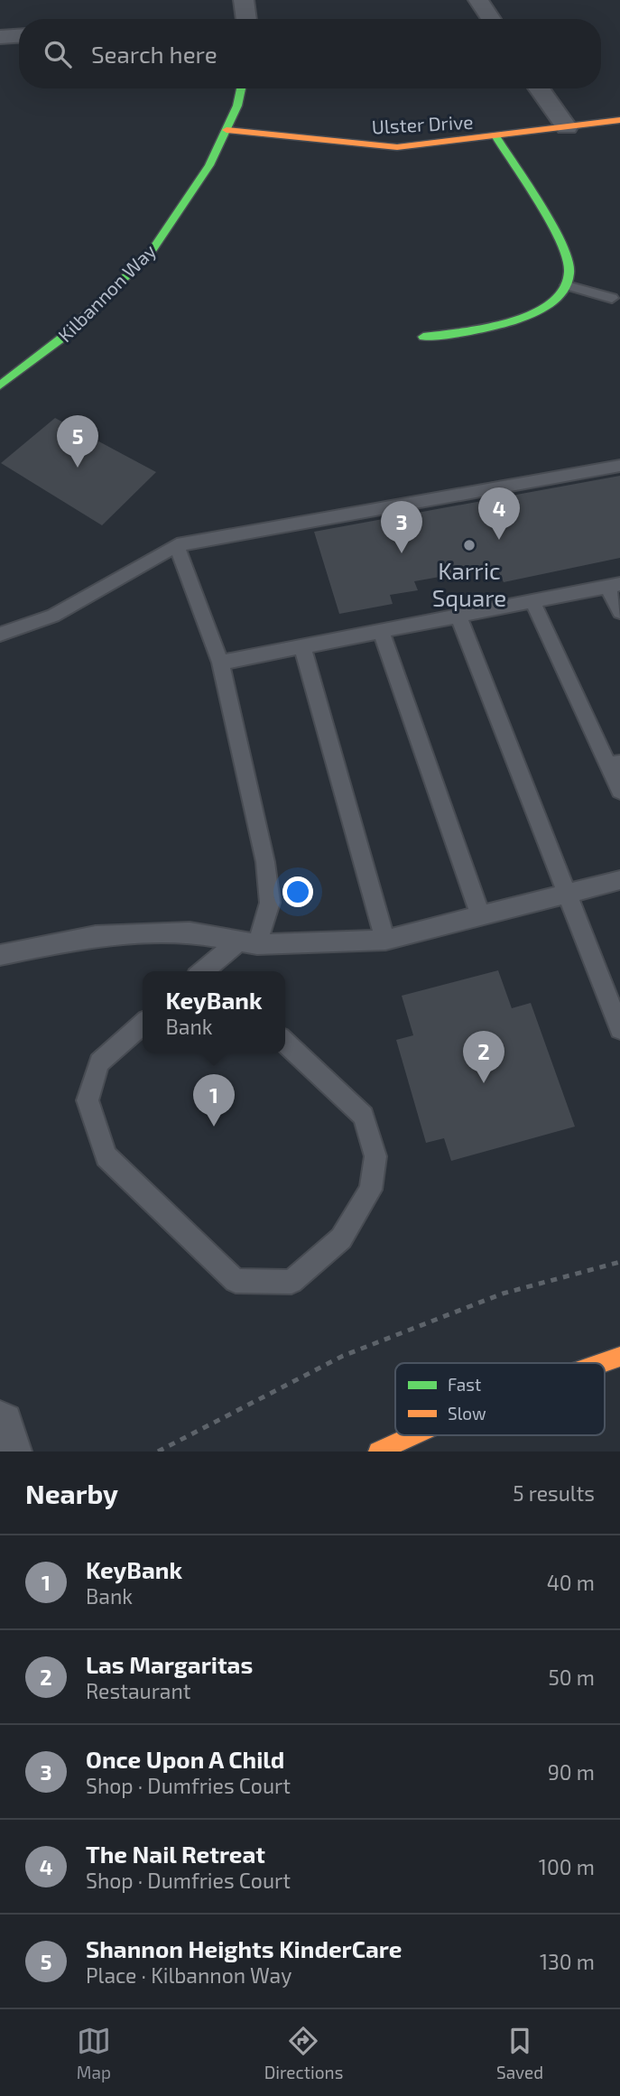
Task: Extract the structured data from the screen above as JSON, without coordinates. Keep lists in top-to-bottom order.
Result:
{
  "streets": {
    "street": ["Ulster Drive", "Kilbannon Way"]
  },
  "crossings": [
    ["Ulster Drive", "Kilbannon Way"]
  ],
  "places": ["Karric Square"],
  "legend": ["Fast", "Slow"],
  "page": {
    "search": "Search here",
    "pins": [
      "5",
      "4",
      "3",
      "2",
      "1"
    ],
    "popup": ["KeyBank", "Bank"],
    "heading": ["Nearby", "5 results"],
    "list": [
      {
        "mark": "1",
        "name": "KeyBank",
        "note": "Bank",
        "value": "40 m"
      },
      {
        "mark": "2",
        "name": "Las Margaritas",
        "note": "Restaurant",
        "value": "50 m"
      },
      {
        "mark": "3",
        "name": "Once Upon A Child",
        "note": "Shop · Dumfries Court",
        "value": "90 m"
      },
      {
        "mark": "4",
        "name": "The Nail Retreat",
        "note": "Shop · Dumfries Court",
        "value": "100 m"
      },
      {
        "mark": "5",
        "name": "Shannon Heights KinderCare",
        "note": "Place · Kilbannon Way",
        "value": "130 m"
      }
    ],
    "nav": ["Map", "Directions", "Saved"]
  }
}
